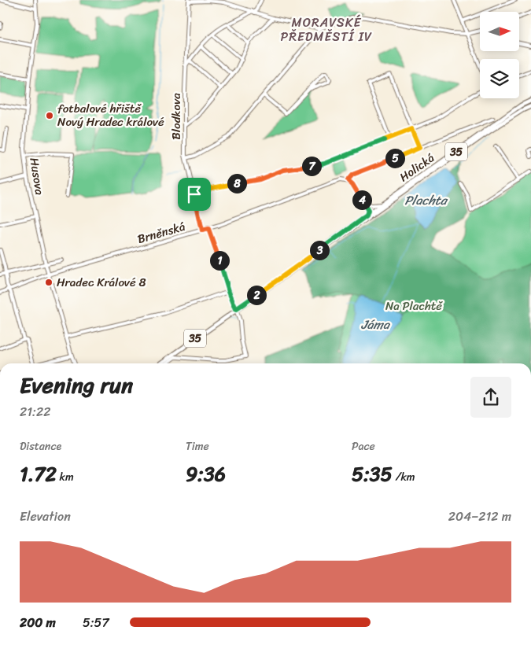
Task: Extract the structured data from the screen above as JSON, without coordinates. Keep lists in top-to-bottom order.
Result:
{
  "streets": {
    "main road": ["35", "Holická"],
    "street": ["Blodkova", "Husova", "Brněnská"]
  },
  "crossings": [
    ["Blodkova", "Brněnská"],
    ["Husova", "Brněnská"]
  ],
  "districts": ["MORAVSKÉ PŘEDMĚSTÍ IV"],
  "water": ["Plachta", "Jáma"],
  "parks": ["Na Plachtě"],
  "places": ["fotbalové hřiště Nový Hradec králové", "Hradec Králové 8"],
  "north": "right",
  "page": {
    "pins": [
      "5",
      "7",
      "8",
      "4",
      "3",
      "1",
      "2"
    ],
    "heading": ["Evening run", "21:22"],
    "stats": [
      ["Distance", "1.72 km"],
      ["Time", "9:36"],
      ["Pace", "5:35 /km"]
    ],
    "chart": ["Elevation", "204–212 m"],
    "list": [
      {
        "name": "200 m",
        "note": "5:57"
      }
    ]
  }
}
